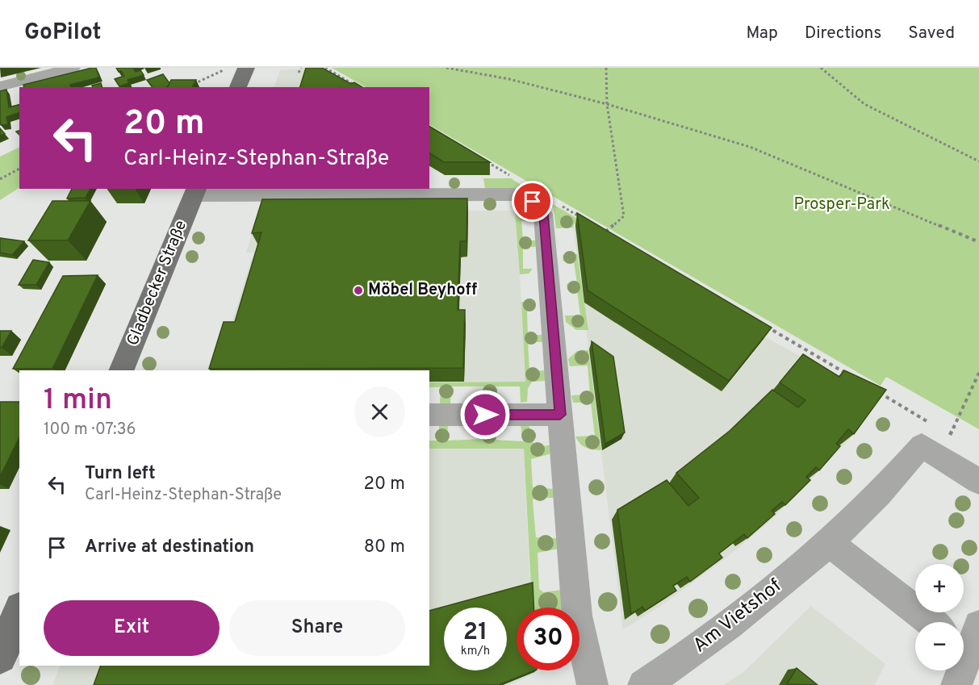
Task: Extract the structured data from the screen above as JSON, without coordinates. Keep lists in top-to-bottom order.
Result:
{
  "streets": {
    "main road": ["Gladbecker Straße"],
    "street": ["Am Vietshof"]
  },
  "parks": ["Prosper-Park"],
  "places": ["Möbel Beyhoff"],
  "page": {
    "header": "GoPilot",
    "nav": ["Map", "Directions", "Saved"],
    "turn": ["20 m", "Carl-Heinz-Stephan-Straße"],
    "heading": ["1 min", "100 m · 07:36"],
    "list": [
      {
        "name": "Turn left",
        "note": "Carl-Heinz-Stephan-Straße",
        "value": "20 m"
      },
      {
        "name": "Arrive at destination",
        "value": "80 m"
      }
    ],
    "map_buttons": ["+", "−"],
    "buttons": ["Exit", "Share"],
    "speed": "21 km/h",
    "limit": "30"
  }
}
